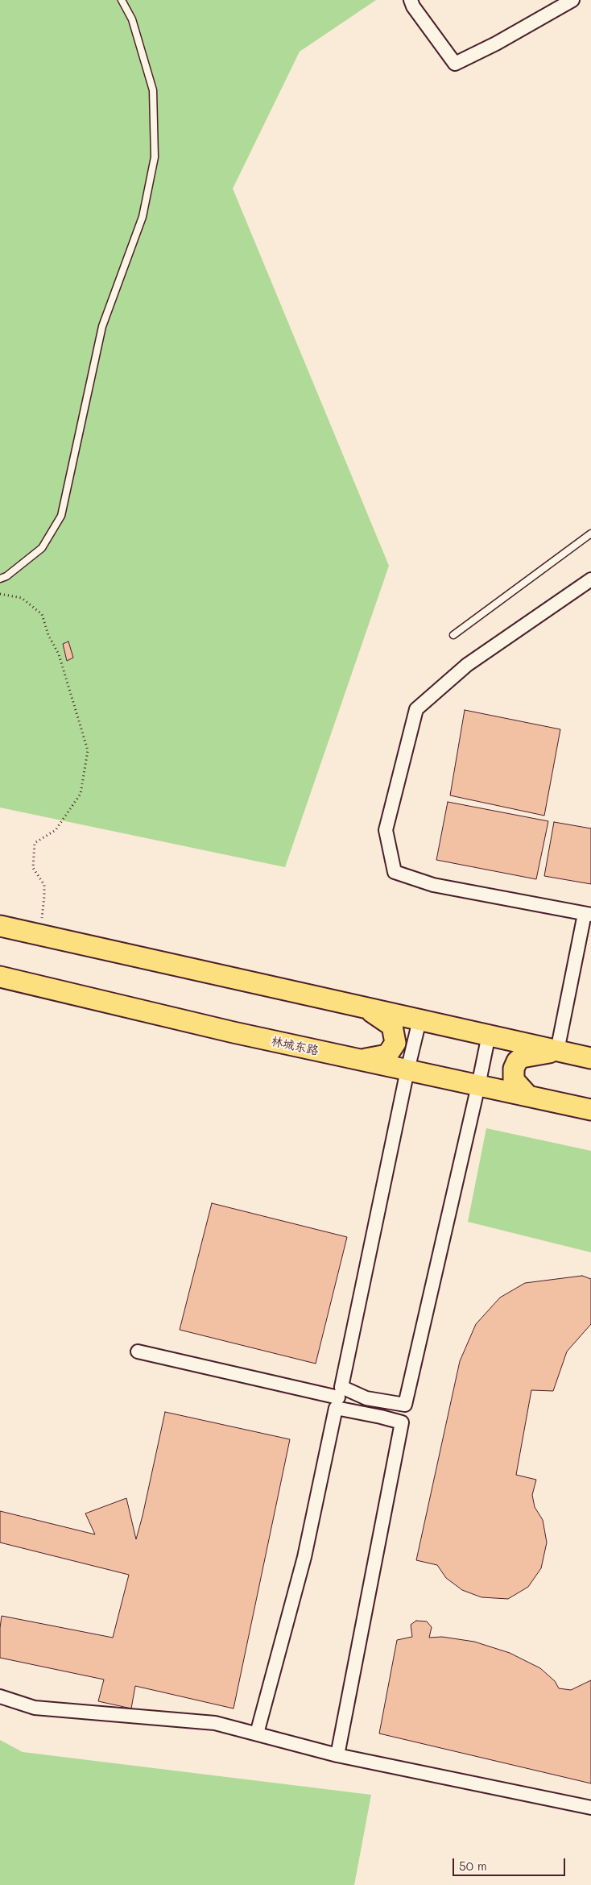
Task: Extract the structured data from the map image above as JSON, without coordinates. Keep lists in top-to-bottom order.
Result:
{
  "streets": {
    "main road": ["林城东路"]
  },
  "scale_bar": "50 m"
}
